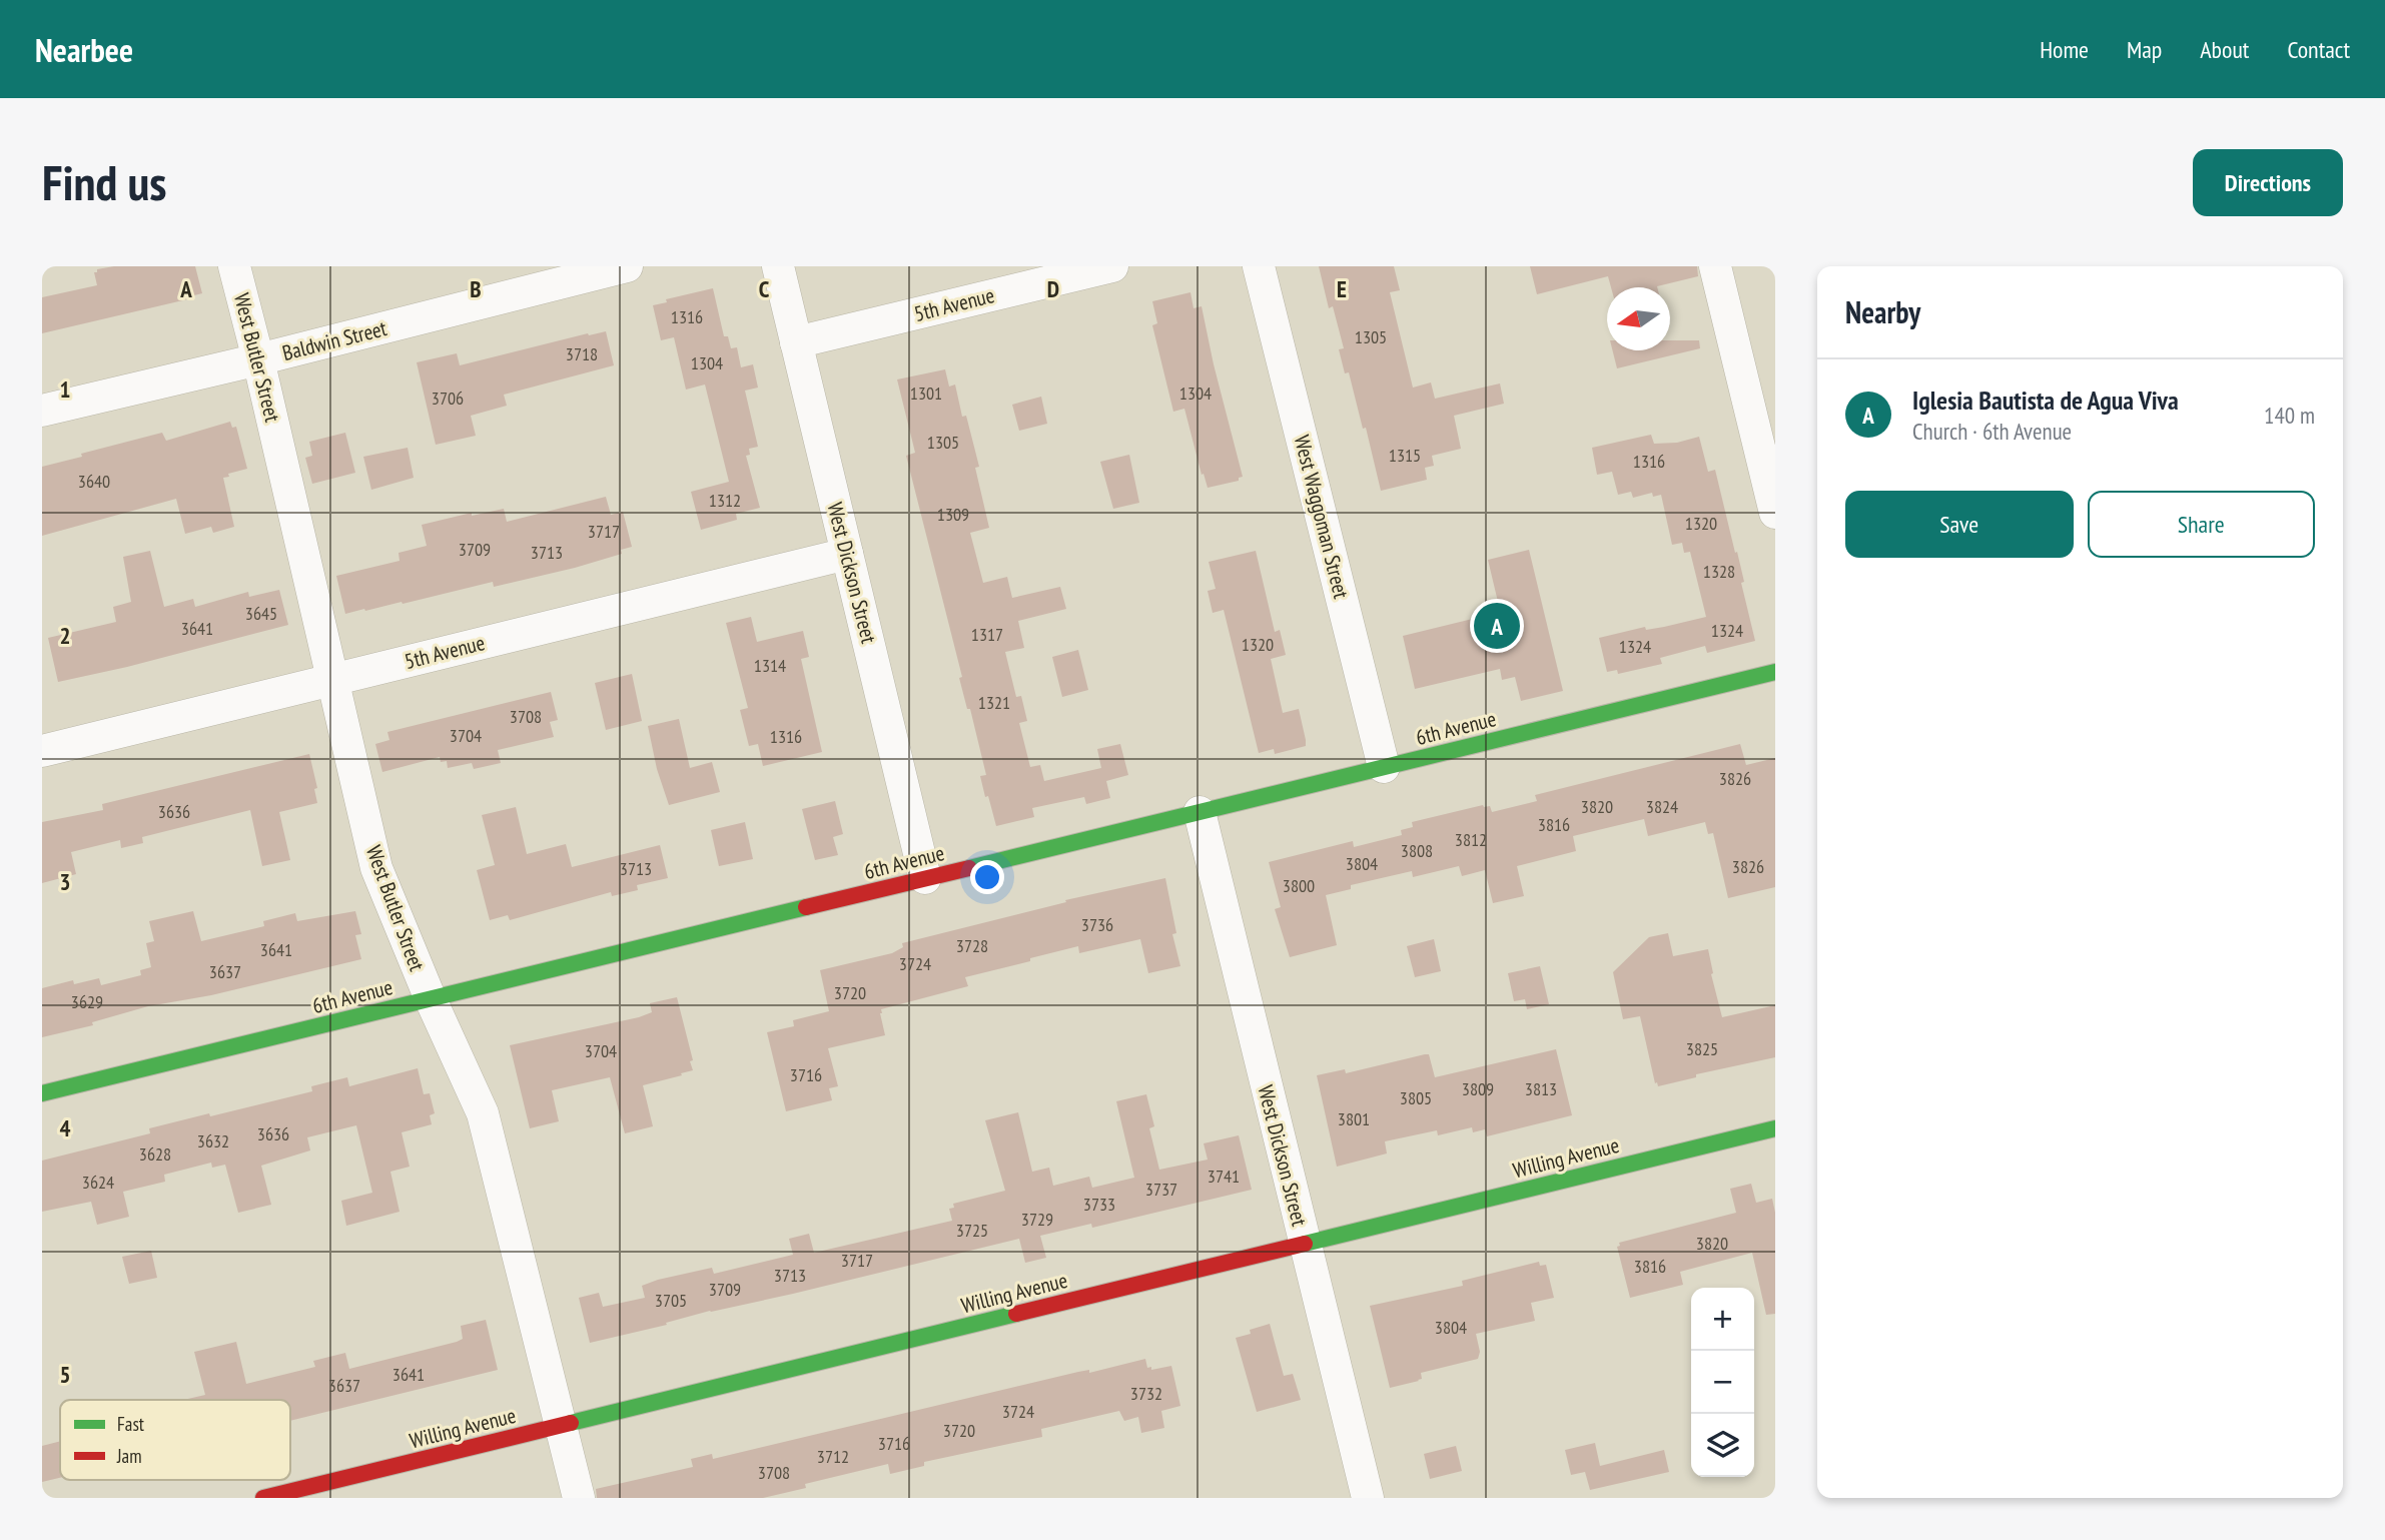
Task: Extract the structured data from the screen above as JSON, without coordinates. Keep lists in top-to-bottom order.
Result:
{
  "streets": {
    "street": [
      "5th Avenue",
      "Baldwin Street",
      "West Butler Street",
      "West Waggoman Street",
      "West Dickson Street",
      "6th Avenue",
      "Willing Avenue"
    ]
  },
  "crossings": [
    ["5th Avenue", "West Butler Street"],
    ["5th Avenue", "West Dickson Street"],
    ["Baldwin Street", "West Butler Street"],
    ["West Butler Street", "6th Avenue"],
    ["West Butler Street", "Willing Avenue"],
    ["West Waggoman Street", "6th Avenue"],
    ["West Dickson Street", "6th Avenue"],
    ["West Dickson Street", "Willing Avenue"]
  ],
  "house_numbers": [
    "1316",
    "1305",
    "3718",
    "1304",
    "1301",
    "1304",
    "3706",
    "1305",
    "1315",
    "1316",
    "3640",
    "1312",
    "1309",
    "1320",
    "3717",
    "3709",
    "3713",
    "1328",
    "3645",
    "3641",
    "1324",
    "1317",
    "1320",
    "1324",
    "1314",
    "1321",
    "3708",
    "3704",
    "1316",
    "3826",
    "3820",
    "3824",
    "3636",
    "3816",
    "3812",
    "3808",
    "3804",
    "3826",
    "3713",
    "3800",
    "3736",
    "3728",
    "3641",
    "3724",
    "3637",
    "3720",
    "3629",
    "3825",
    "3704",
    "3716",
    "3809",
    "3813",
    "3805",
    "3801",
    "3636",
    "3632",
    "3628",
    "3741",
    "3624",
    "3737",
    "3733",
    "3729",
    "3725",
    "3820",
    "3717",
    "3816",
    "3713",
    "3709",
    "3705",
    "3804",
    "3641",
    "3637",
    "3732",
    "3724",
    "3720",
    "3716",
    "3712",
    "3708"
  ],
  "legend": ["Fast", "Jam"],
  "north": "left",
  "page": {
    "header": "Nearbee",
    "nav": [
      "Home",
      "Map",
      "About",
      "Contact"
    ],
    "buttons": [
      "Directions",
      ["Save", "Share"]
    ],
    "title": "Find us",
    "heading": "Nearby",
    "list": [
      {
        "mark": "A",
        "name": "Iglesia Bautista de Agua Viva",
        "note": "Church · 6th Avenue",
        "value": "140 m"
      }
    ],
    "pins": "A",
    "map_buttons": ["+", "−"]
  },
  "grid": {
    "columns": [
      "A",
      "B",
      "C",
      "D",
      "E"
    ],
    "rows": [
      "1",
      "2",
      "3",
      "4",
      "5"
    ]
  }
}
